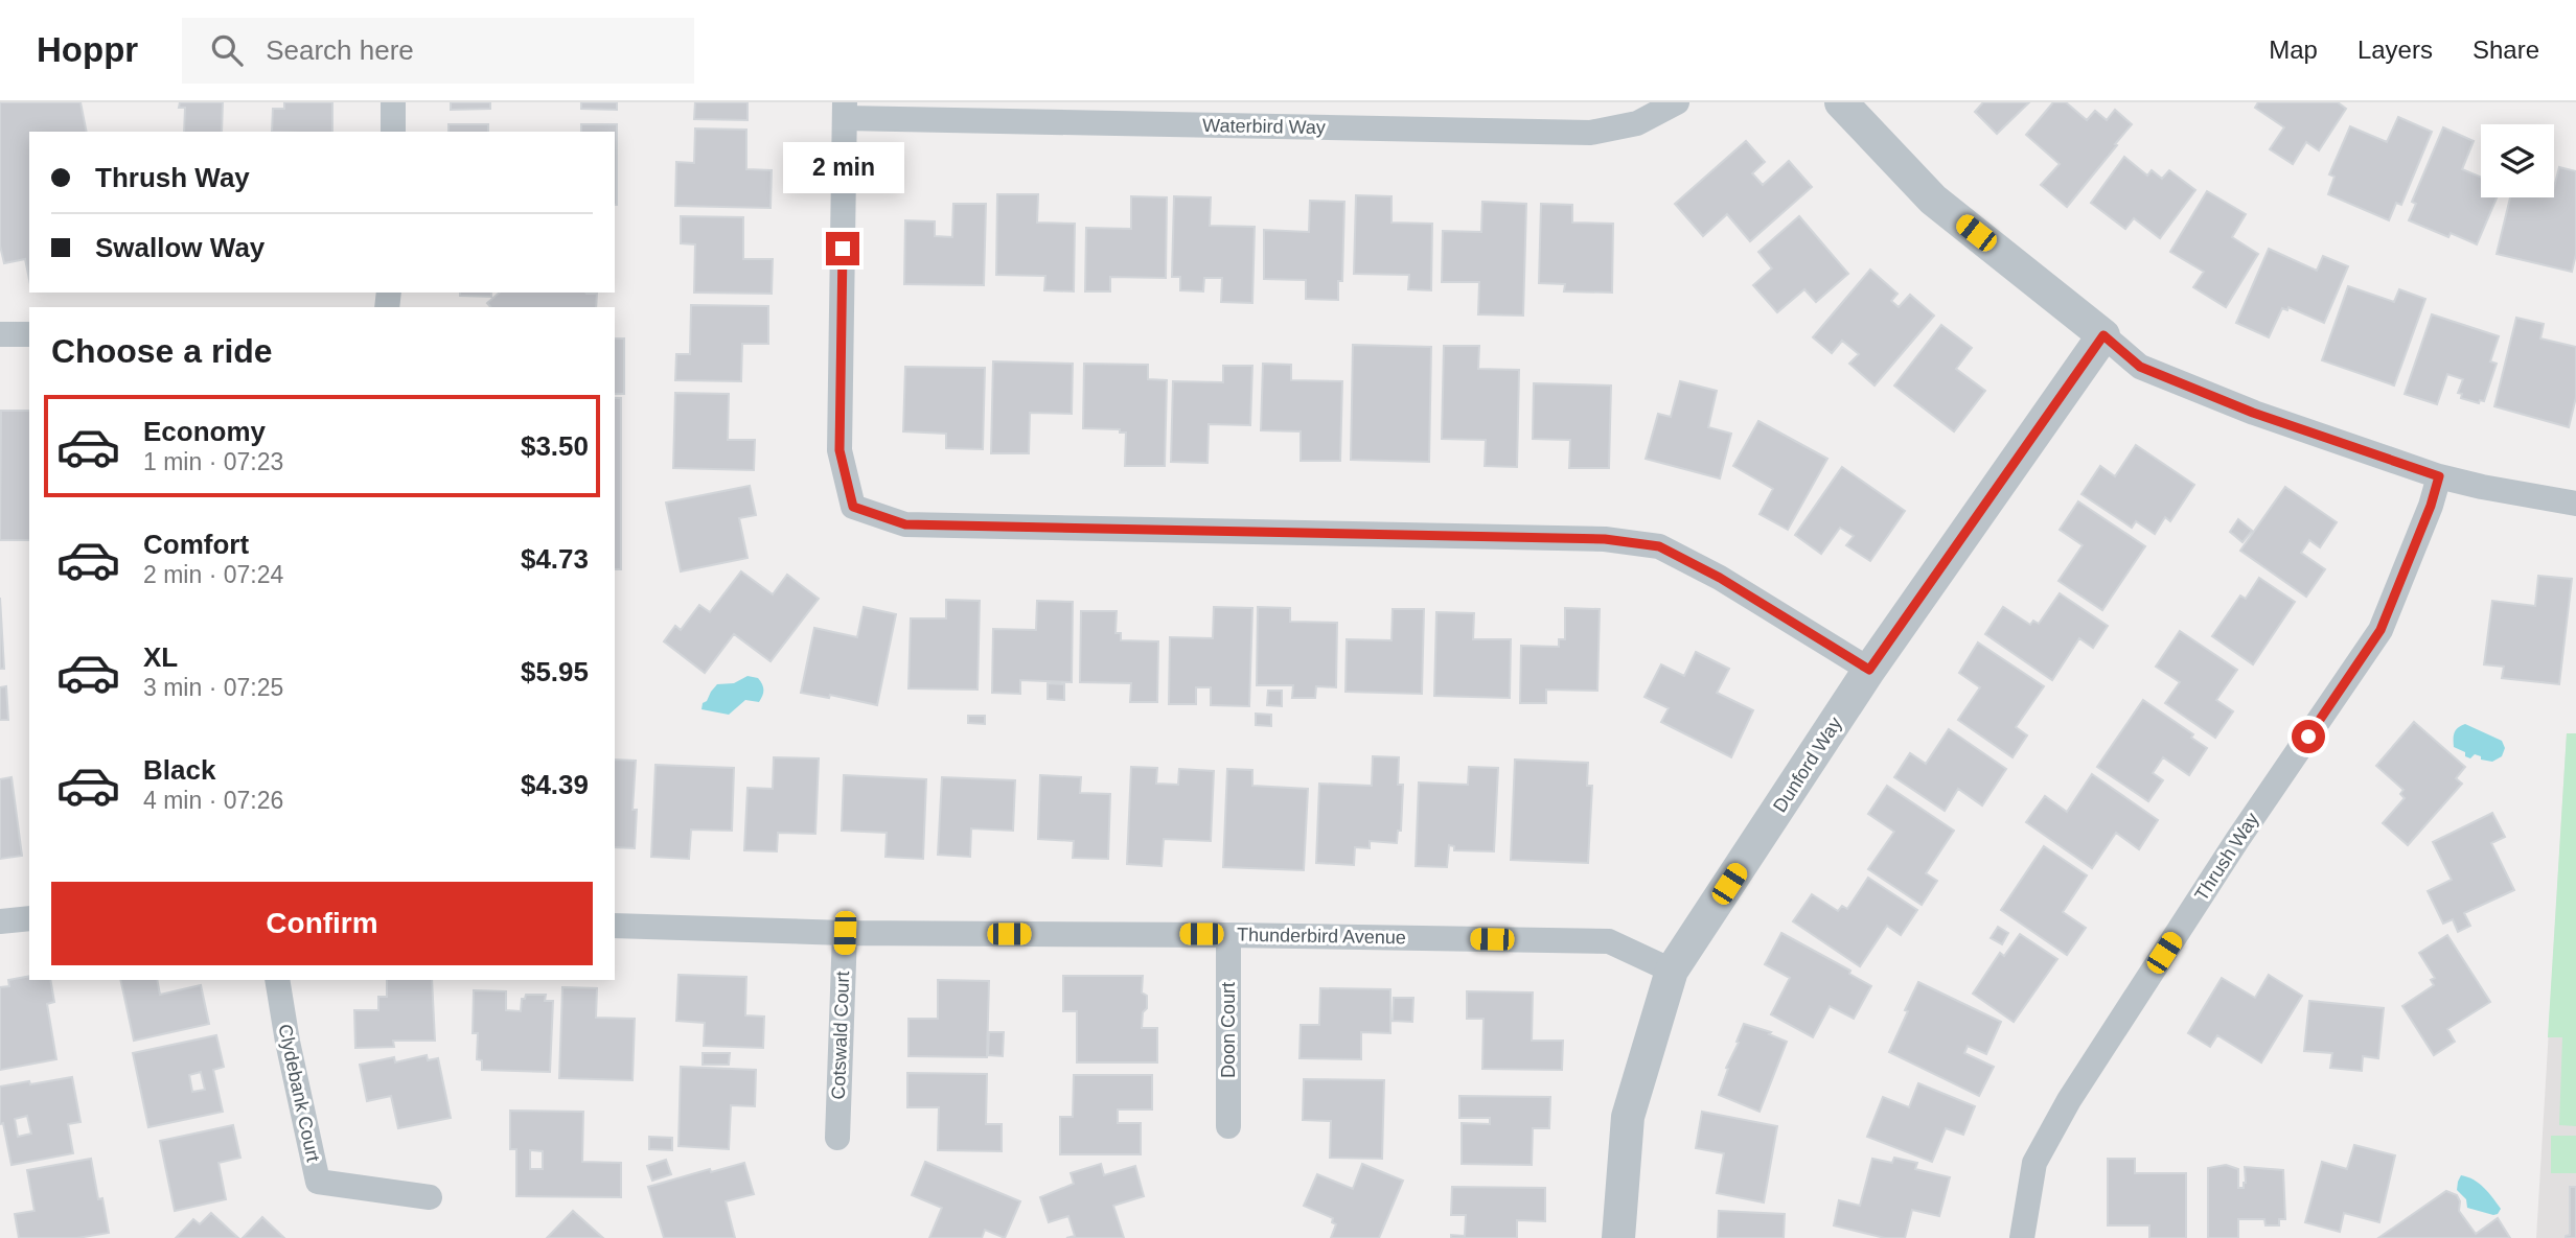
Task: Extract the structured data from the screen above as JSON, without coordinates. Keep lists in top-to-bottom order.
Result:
{
  "streets": {
    "street": [
      "Waterbird Way",
      "Dunford Way",
      "Thrush Way",
      "Thunderbird Avenue",
      "Doon Court",
      "Cotswald Court",
      "Clydebank Court"
    ]
  },
  "crossings": [
    ["Dunford Way", "Thunderbird Avenue"],
    ["Thunderbird Avenue", "Doon Court"],
    ["Thunderbird Avenue", "Cotswald Court"]
  ],
  "page": {
    "header": "Hoppr",
    "search": "Search here",
    "nav": ["Map", "Layers", "Share"],
    "banner": ["Thrush Way", "Swallow Way"],
    "bubble": "2 min",
    "heading": "Choose a ride",
    "list": [
      {
        "name": "Economy",
        "note": "1 min · 07:23",
        "value": "$3.50"
      },
      {
        "name": "Comfort",
        "note": "2 min · 07:24",
        "value": "$4.73"
      },
      {
        "name": "XL",
        "note": "3 min · 07:25",
        "value": "$5.95"
      },
      {
        "name": "Black",
        "note": "4 min · 07:26",
        "value": "$4.39"
      }
    ],
    "buttons": "Confirm"
  }
}
